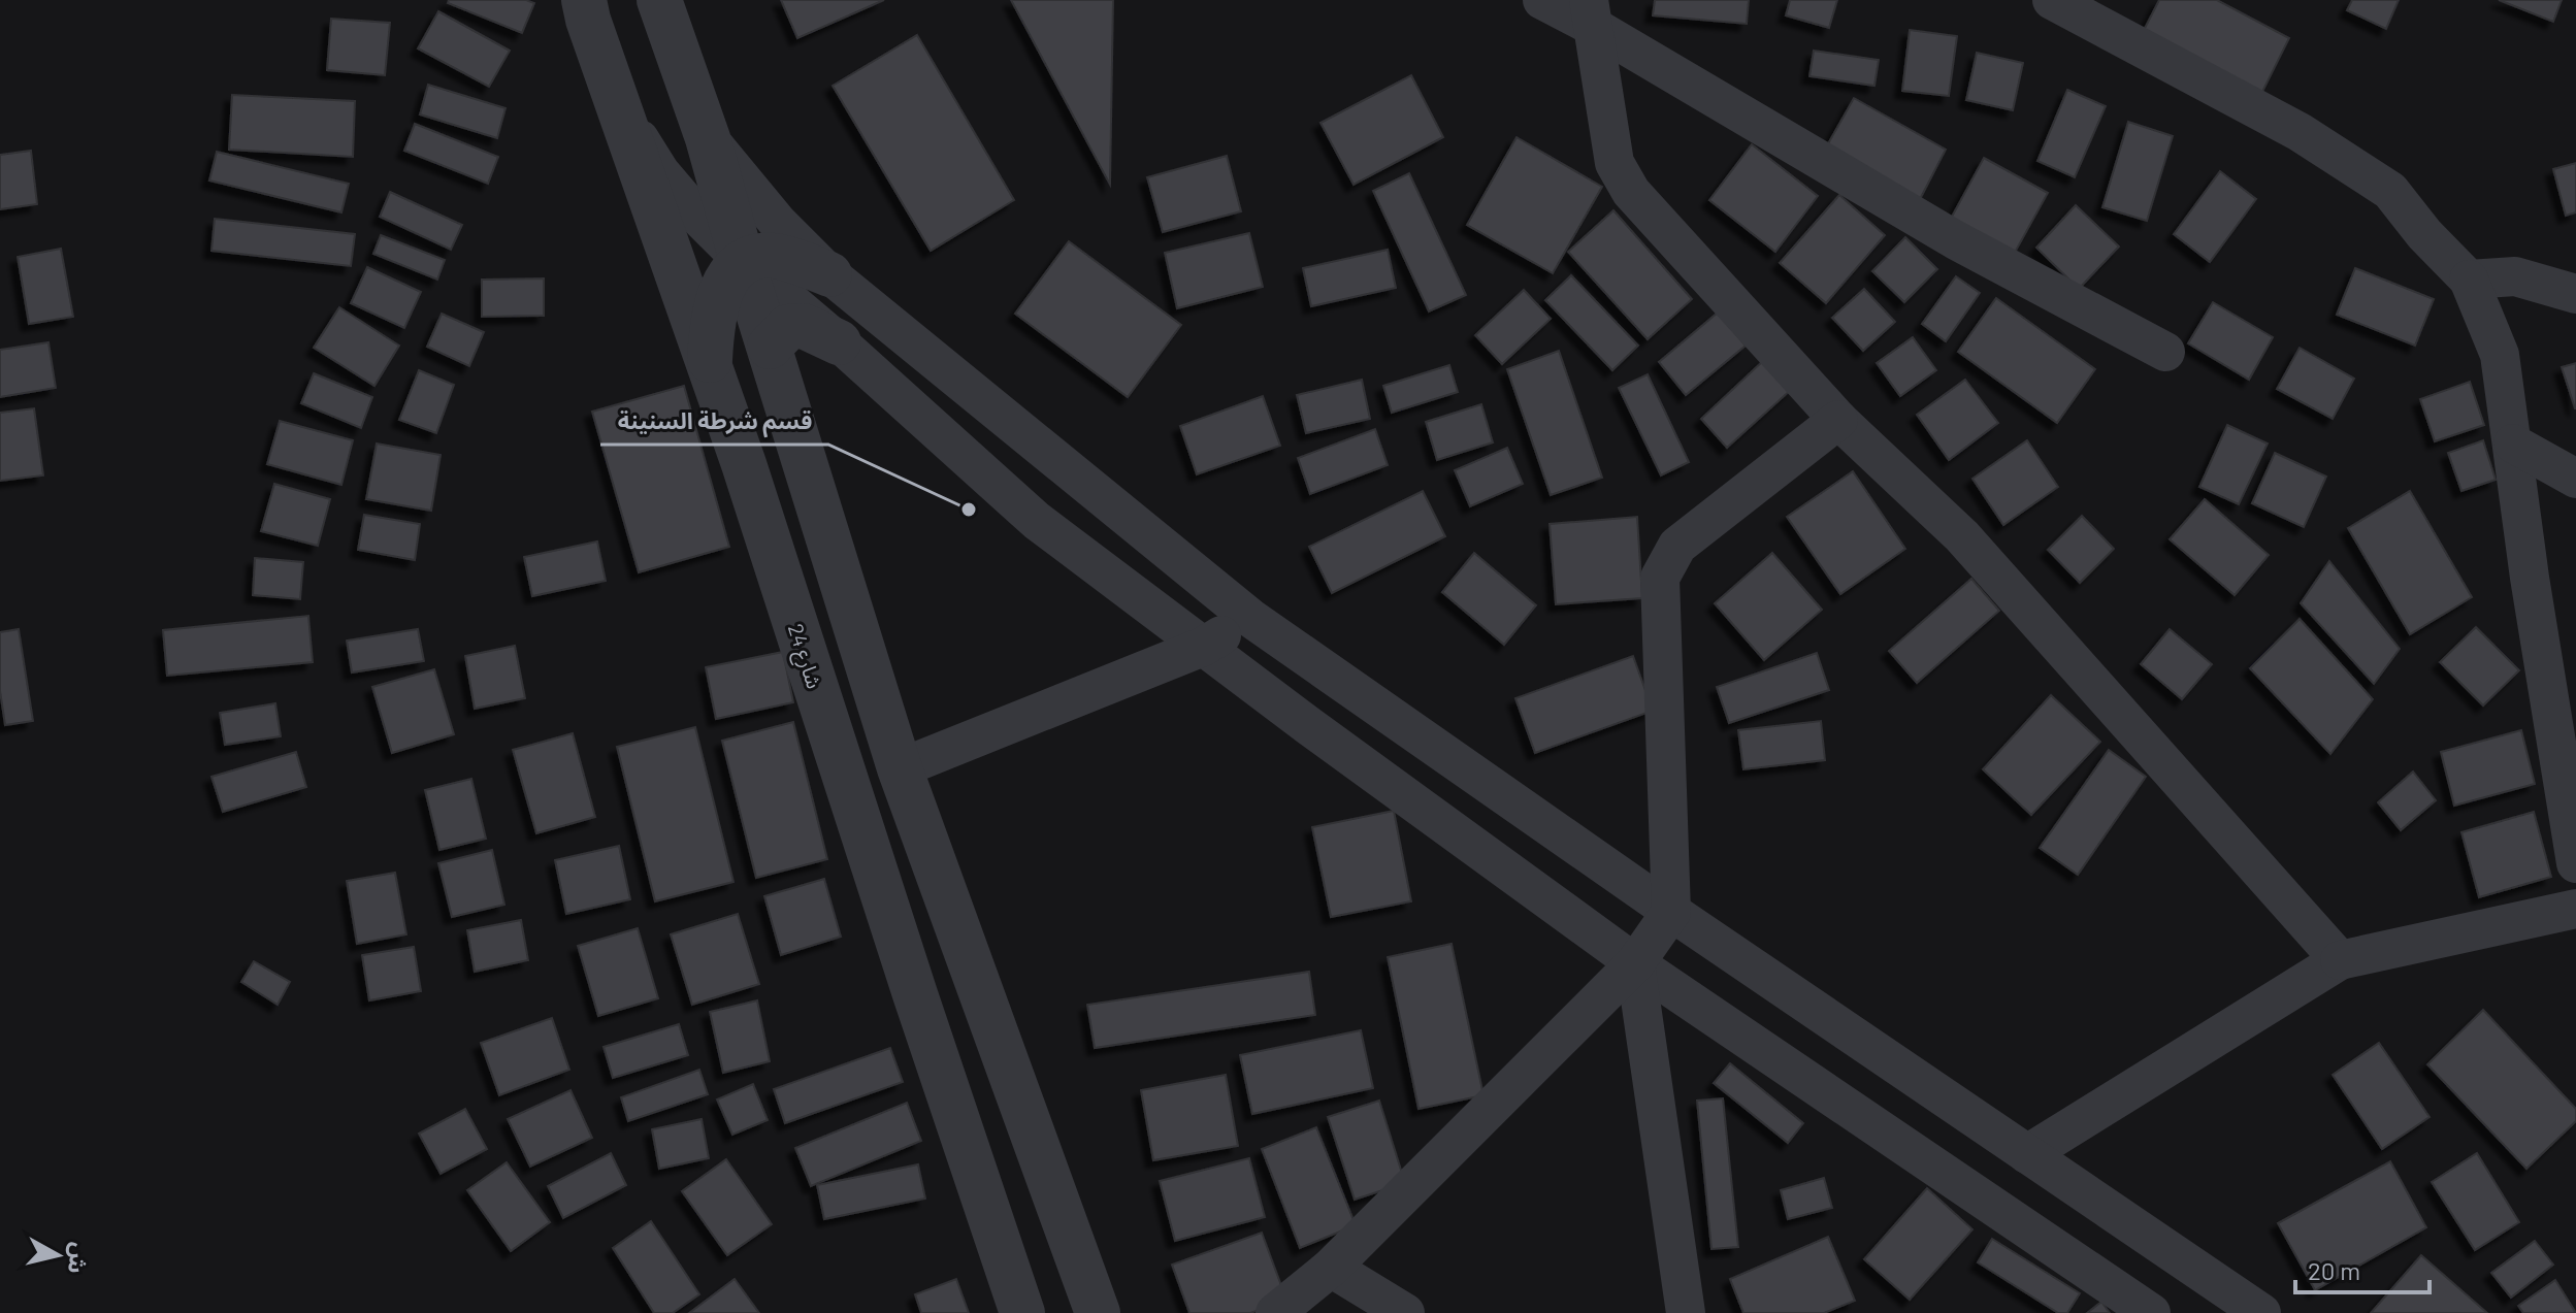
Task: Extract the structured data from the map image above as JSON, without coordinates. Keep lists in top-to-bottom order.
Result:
{
  "streets": {
    "street": ["شارع 24"]
  },
  "places": ["قسم شرطة السنينة"],
  "scale_bar": "20 m",
  "north": "right"
}
